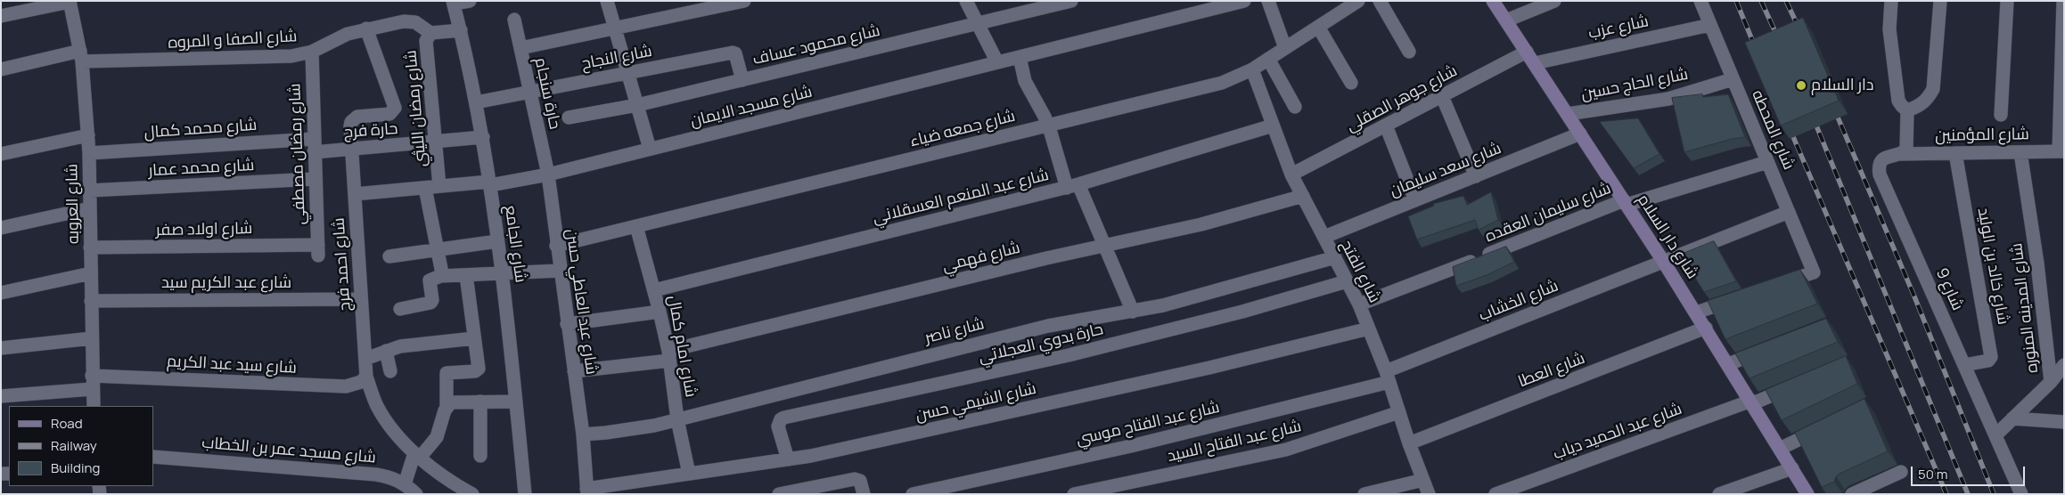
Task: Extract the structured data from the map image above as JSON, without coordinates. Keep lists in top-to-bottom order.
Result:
{
  "streets": {
    "main road": ["شارع دار السلام"],
    "street": [
      "شارع عزب",
      "شارع الصفا و المروه",
      "شارع محمود عساف",
      "شارع النجاح",
      "شارع الحاج حسين",
      "حارة سنجام",
      "شارع جوهر الصقلي",
      "شارع مسجد الايمان",
      "شارع رمضان الليثي",
      "شارع محمد كمال",
      "شارع جمعه ضياء",
      "شارع المحطه",
      "حارة فرج",
      "شارع المؤمنين",
      "شارع رمضان مصطفي",
      "شارع محمد عمار",
      "شارع سعد سليمان",
      "شارع عبد المنعم العسقلاني",
      "شارع العروبه",
      "شارع سليمان العقده",
      "شارع اولاد صفر",
      "شارع الجامع",
      "شارع فهمي",
      "شارع احمد فرج",
      "شارع خالد بن الوليد",
      "شارع الفتح",
      "شارع عبد الكريم سيد",
      "شارع 9",
      "شارع الخشاب",
      "شارع عبد العاطي حسن",
      "شارع المدينه المنوره",
      "شارع ناصر",
      "حارة بدوي العجلاتي",
      "شارع امام كمال",
      "شارع سيد عبد الكريم",
      "شارع العطا",
      "شارع الشيمي حسن",
      "شارع عبد الفتاح موسي",
      "شارع عبد الحميد دياب",
      "شارع عبد الفتاح السيد",
      "شارع مسجد عمر بن الخطاب"
    ]
  },
  "crossings": [
    ["شارع عزب", "شارع جوهر الصقلي"],
    ["شارع عزب", "شارع المحطه"],
    ["شارع عزب", "شارع دار السلام"],
    ["شارع الصفا و المروه", "شارع رمضان الليثي"],
    ["شارع الصفا و المروه", "شارع رمضان مصطفي"],
    ["شارع الصفا و المروه", "شارع العروبه"],
    ["شارع الصفا و المروه", "شارع احمد فرج"],
    ["شارع محمود عساف", "شارع النجاح"],
    ["شارع النجاح", "حارة سنجام"],
    ["شارع النجاح", "شارع الجامع"],
    ["شارع الحاج حسين", "شارع المحطه"],
    ["شارع الحاج حسين", "شارع دار السلام"],
    ["حارة سنجام", "شارع مسجد الايمان"],
    ["حارة سنجام", "شارع عبد العاطي حسن"],
    ["شارع جوهر الصقلي", "شارع دار السلام"],
    ["شارع جوهر الصقلي", "شارع الفتح"],
    ["شارع مسجد الايمان", "شارع رمضان الليثي"],
    ["شارع مسجد الايمان", "شارع الجامع"],
    ["شارع مسجد الايمان", "شارع احمد فرج"],
    ["شارع مسجد الايمان", "شارع عبد العاطي حسن"],
    ["شارع رمضان الليثي", "حارة فرج"],
    ["شارع رمضان الليثي", "شارع الجامع"],
    ["شارع محمد كمال", "حارة فرج"],
    ["شارع محمد كمال", "شارع رمضان مصطفي"],
    ["شارع محمد كمال", "شارع العروبه"],
    ["شارع جمعه ضياء", "شارع الفتح"],
    ["شارع جمعه ضياء", "شارع عبد العاطي حسن"],
    ["شارع جمعه ضياء", "شارع امام كمال"],
    ["شارع المحطه", "شارع سليمان العقده"],
    ["شارع المحطه", "شارع الخشاب"],
    ["حارة فرج", "شارع رمضان مصطفي"],
    ["حارة فرج", "شارع الجامع"],
    ["حارة فرج", "شارع احمد فرج"],
    ["شارع المؤمنين", "شارع خالد بن الوليد"],
    ["شارع المؤمنين", "شارع 9"],
    ["شارع المؤمنين", "شارع المدينه المنوره"],
    ["شارع رمضان مصطفي", "شارع محمد عمار"],
    ["شارع رمضان مصطفي", "شارع اولاد صفر"],
    ["شارع محمد عمار", "شارع العروبه"],
    ["شارع سعد سليمان", "شارع دار السلام"],
    ["شارع سعد سليمان", "شارع الفتح"],
    ["شارع عبد المنعم العسقلاني", "شارع الفتح"],
    ["شارع عبد المنعم العسقلاني", "شارع امام كمال"],
    ["شارع العروبه", "شارع اولاد صفر"],
    ["شارع العروبه", "شارع عبد الكريم سيد"],
    ["شارع العروبه", "شارع سيد عبد الكريم"],
    ["شارع سليمان العقده", "شارع دار السلام"],
    ["شارع سليمان العقده", "شارع الفتح"],
    ["شارع دار السلام", "شارع الخشاب"],
    ["شارع دار السلام", "شارع العطا"],
    ["شارع دار السلام", "شارع عبد الحميد دياب"],
    ["شارع فهمي", "شارع الفتح"],
    ["شارع فهمي", "شارع عبد العاطي حسن"],
    ["شارع فهمي", "شارع امام كمال"],
    ["شارع احمد فرج", "شارع عبد الكريم سيد"],
    ["شارع احمد فرج", "شارع سيد عبد الكريم"],
    ["شارع خالد بن الوليد", "شارع 9"],
    ["شارع الفتح", "شارع الخشاب"],
    ["شارع الفتح", "شارع ناصر"],
    ["شارع الفتح", "حارة بدوي العجلاتي"],
    ["شارع الفتح", "شارع العطا"],
    ["شارع الفتح", "شارع الشيمي حسن"],
    ["شارع الفتح", "شارع عبد الفتاح موسي"],
    ["شارع الفتح", "شارع عبد الفتاح السيد"],
    ["شارع الخشاب", "شارع عبد الفتاح موسي"],
    ["شارع عبد العاطي حسن", "شارع ناصر"],
    ["شارع عبد العاطي حسن", "شارع الشيمي حسن"],
    ["شارع ناصر", "شارع امام كمال"],
    ["حارة بدوي العجلاتي", "شارع الشيمي حسن"],
    ["شارع امام كمال", "شارع الشيمي حسن"]
  ],
  "places": ["دار السلام"],
  "legend": ["Road", "Railway", "Building"],
  "scale_bar": "50 m"
}
